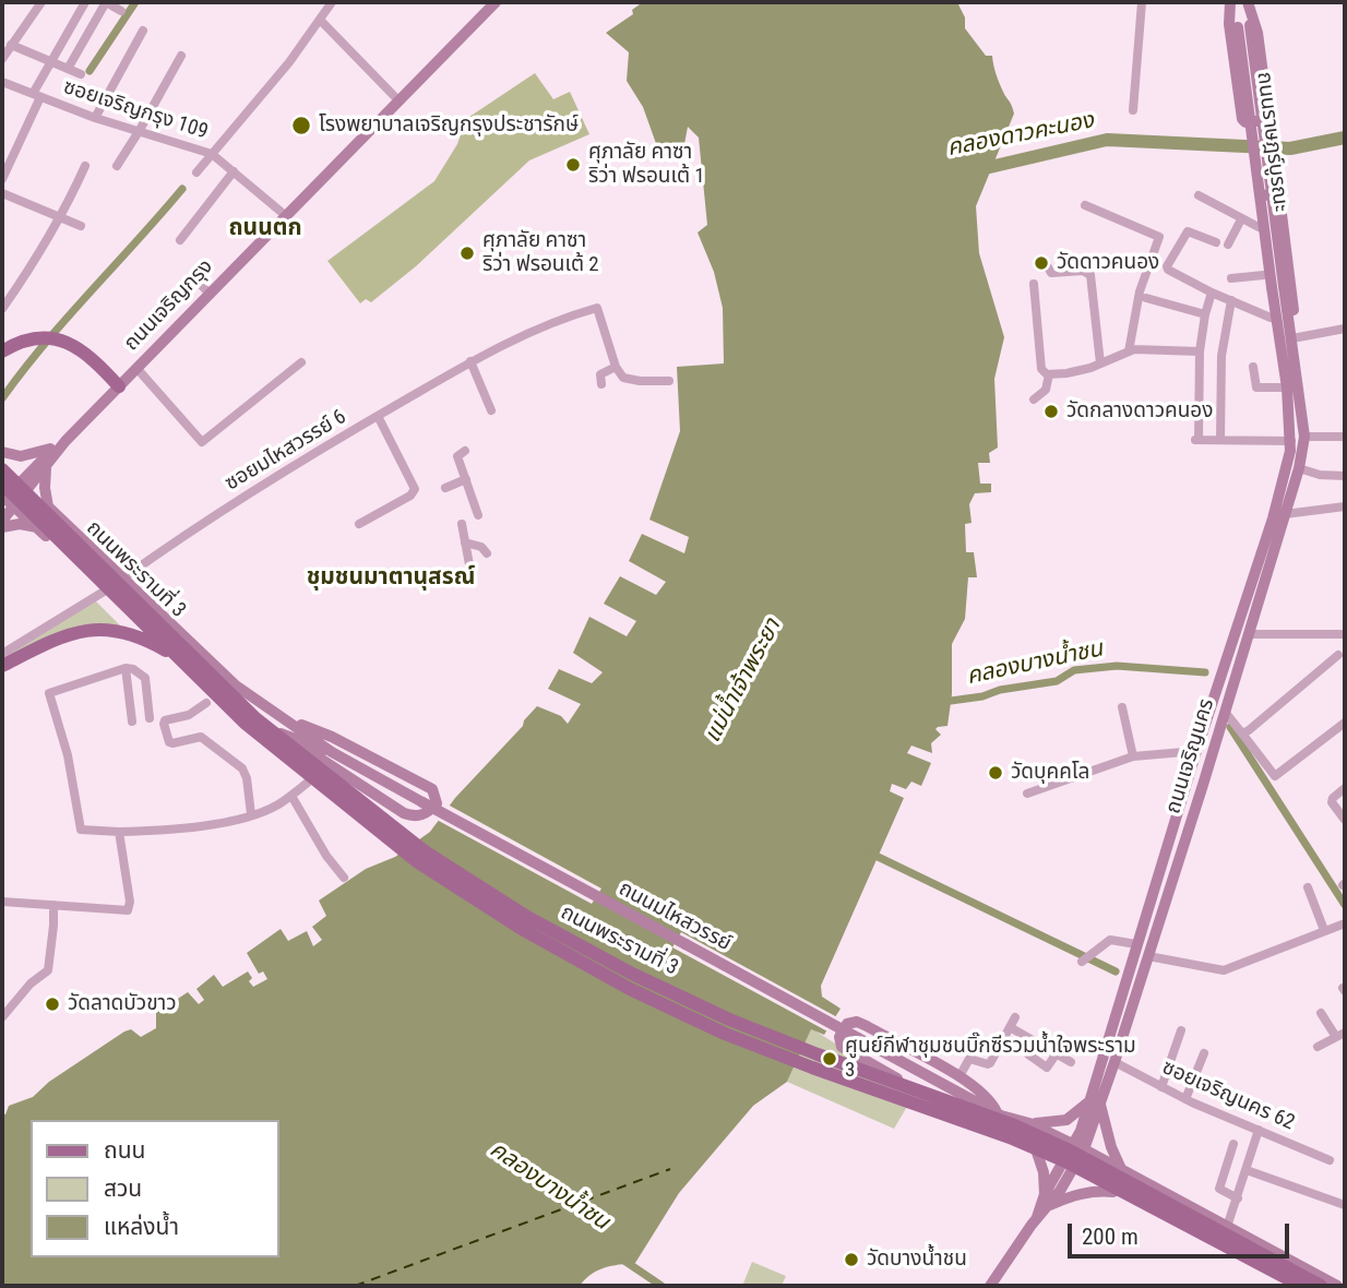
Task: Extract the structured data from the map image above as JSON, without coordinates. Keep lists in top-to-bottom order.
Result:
{
  "streets": {
    "main road": [
      "ถนนราษฎร์บูรณะ",
      "ถนนเจริญกรุง",
      "ถนนพระรามที่ 3",
      "ถนนเจริญนคร",
      "ถนนมไหสวรรย์"
    ],
    "street": ["ซอยเจริญกรุง 109", "ซอยมไหสวรรย์ 6", "ซอยเจริญนคร 62"]
  },
  "crossings": [
    ["ซอยเจริญกรุง 109", "ถนนเจริญกรุง"],
    ["ถนนราษฎร์บูรณะ", "ถนนเจริญนคร"],
    ["ถนนเจริญกรุง", "ถนนมไหสวรรย์"],
    ["ซอยมไหสวรรย์ 6", "ถนนมไหสวรรย์"],
    ["ถนนเจริญนคร", "ถนนมไหสวรรย์"],
    ["ถนนเจริญนคร", "ซอยเจริญนคร 62"]
  ],
  "districts": ["ถนนตก", "ชุมชนมาตานุสรณ์"],
  "water": ["คลองดาวคะนอง", "คลองบางน้ำชน", "แม่น้ำเจ้าพระยา"],
  "places": [
    "โรงพยาบาลเจริญกรุงประชารักษ์",
    "ศุภาลัย คาซา ริว่า ฟรอนเต้ 1",
    "ศุภาลัย คาซา ริว่า ฟรอนเต้ 2",
    "วัดดาวคนอง",
    "วัดกลางดาวคนอง",
    "วัดบุคคโล",
    "วัดลาดบัวขาว",
    "ศูนย์กีฬาชุมชนบิ๊กซีรวมน้ำใจพระราม 3",
    "วัดบางน้ำชน"
  ],
  "legend": ["ถนน", "สวน", "แหล่งน้ำ"],
  "scale_bar": "200 m"
}
